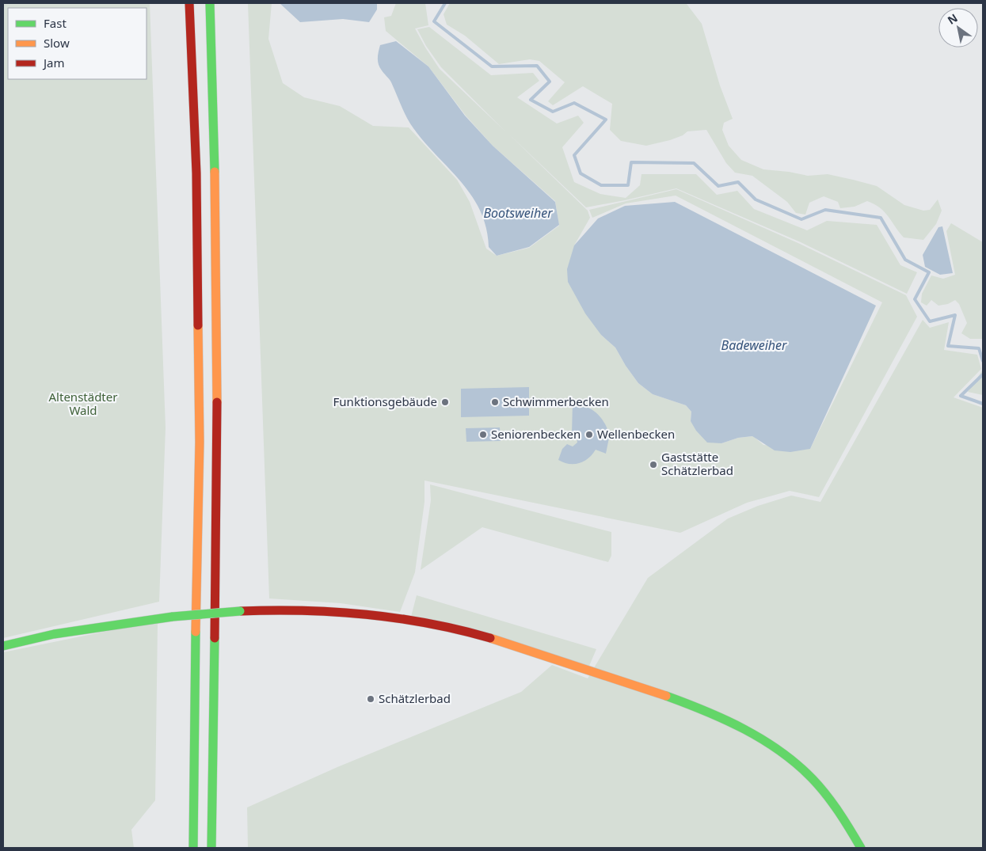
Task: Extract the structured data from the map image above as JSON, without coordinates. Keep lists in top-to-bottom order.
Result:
{
  "water": ["Bootsweiher", "Badeweiher"],
  "parks": ["Altenstädter Wald"],
  "places": [
    "Funktionsgebäude",
    "Schwimmerbecken",
    "Seniorenbecken",
    "Wellenbecken",
    "Gaststätte Schätzlerbad",
    "Schätzlerbad"
  ],
  "legend": ["Fast", "Slow", "Jam"],
  "north": "top left"
}
